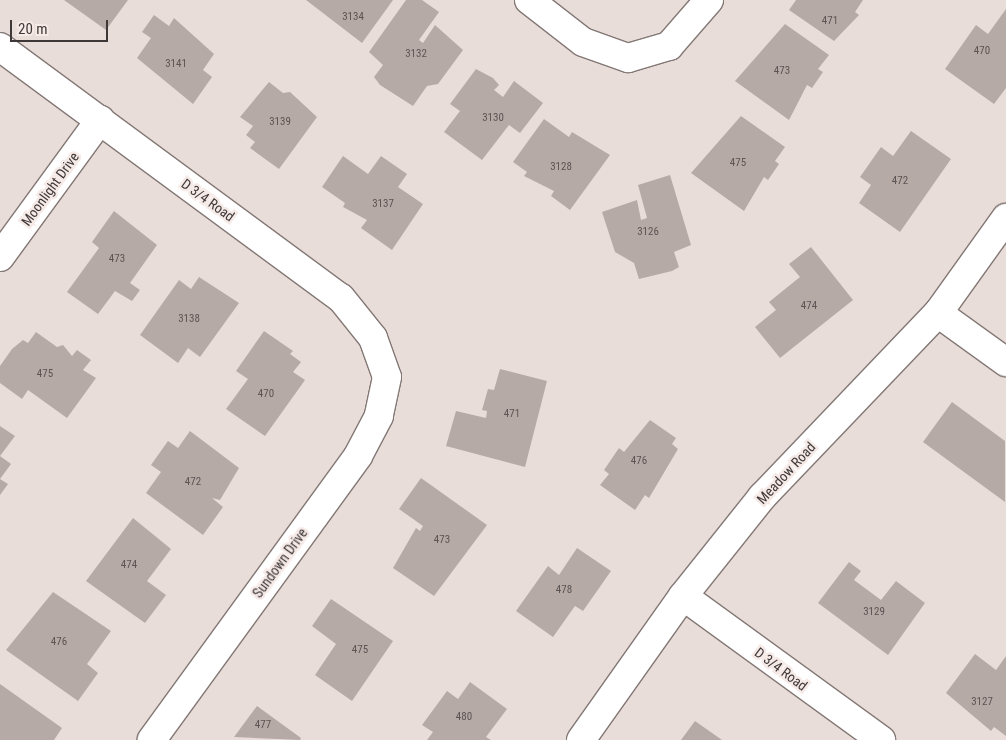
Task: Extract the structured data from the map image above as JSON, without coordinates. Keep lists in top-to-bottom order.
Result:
{
  "streets": {
    "street": [
      "Moonlight Drive",
      "D 3/4 Road",
      "Meadow Road",
      "Sundown Drive"
    ]
  },
  "crossings": [
    ["Moonlight Drive", "D 3/4 Road"],
    ["D 3/4 Road", "Meadow Road"],
    ["D 3/4 Road", "Sundown Drive"]
  ],
  "house_numbers": [
    "3134",
    "471",
    "470",
    "3132",
    "3141",
    "473",
    "3130",
    "3139",
    "475",
    "3128",
    "472",
    "3137",
    "3126",
    "473",
    "474",
    "3138",
    "475",
    "470",
    "471",
    "476",
    "472",
    "473",
    "474",
    "478",
    "3129",
    "476",
    "475",
    "3127",
    "480",
    "477"
  ],
  "scale_bar": "20 m"
}
